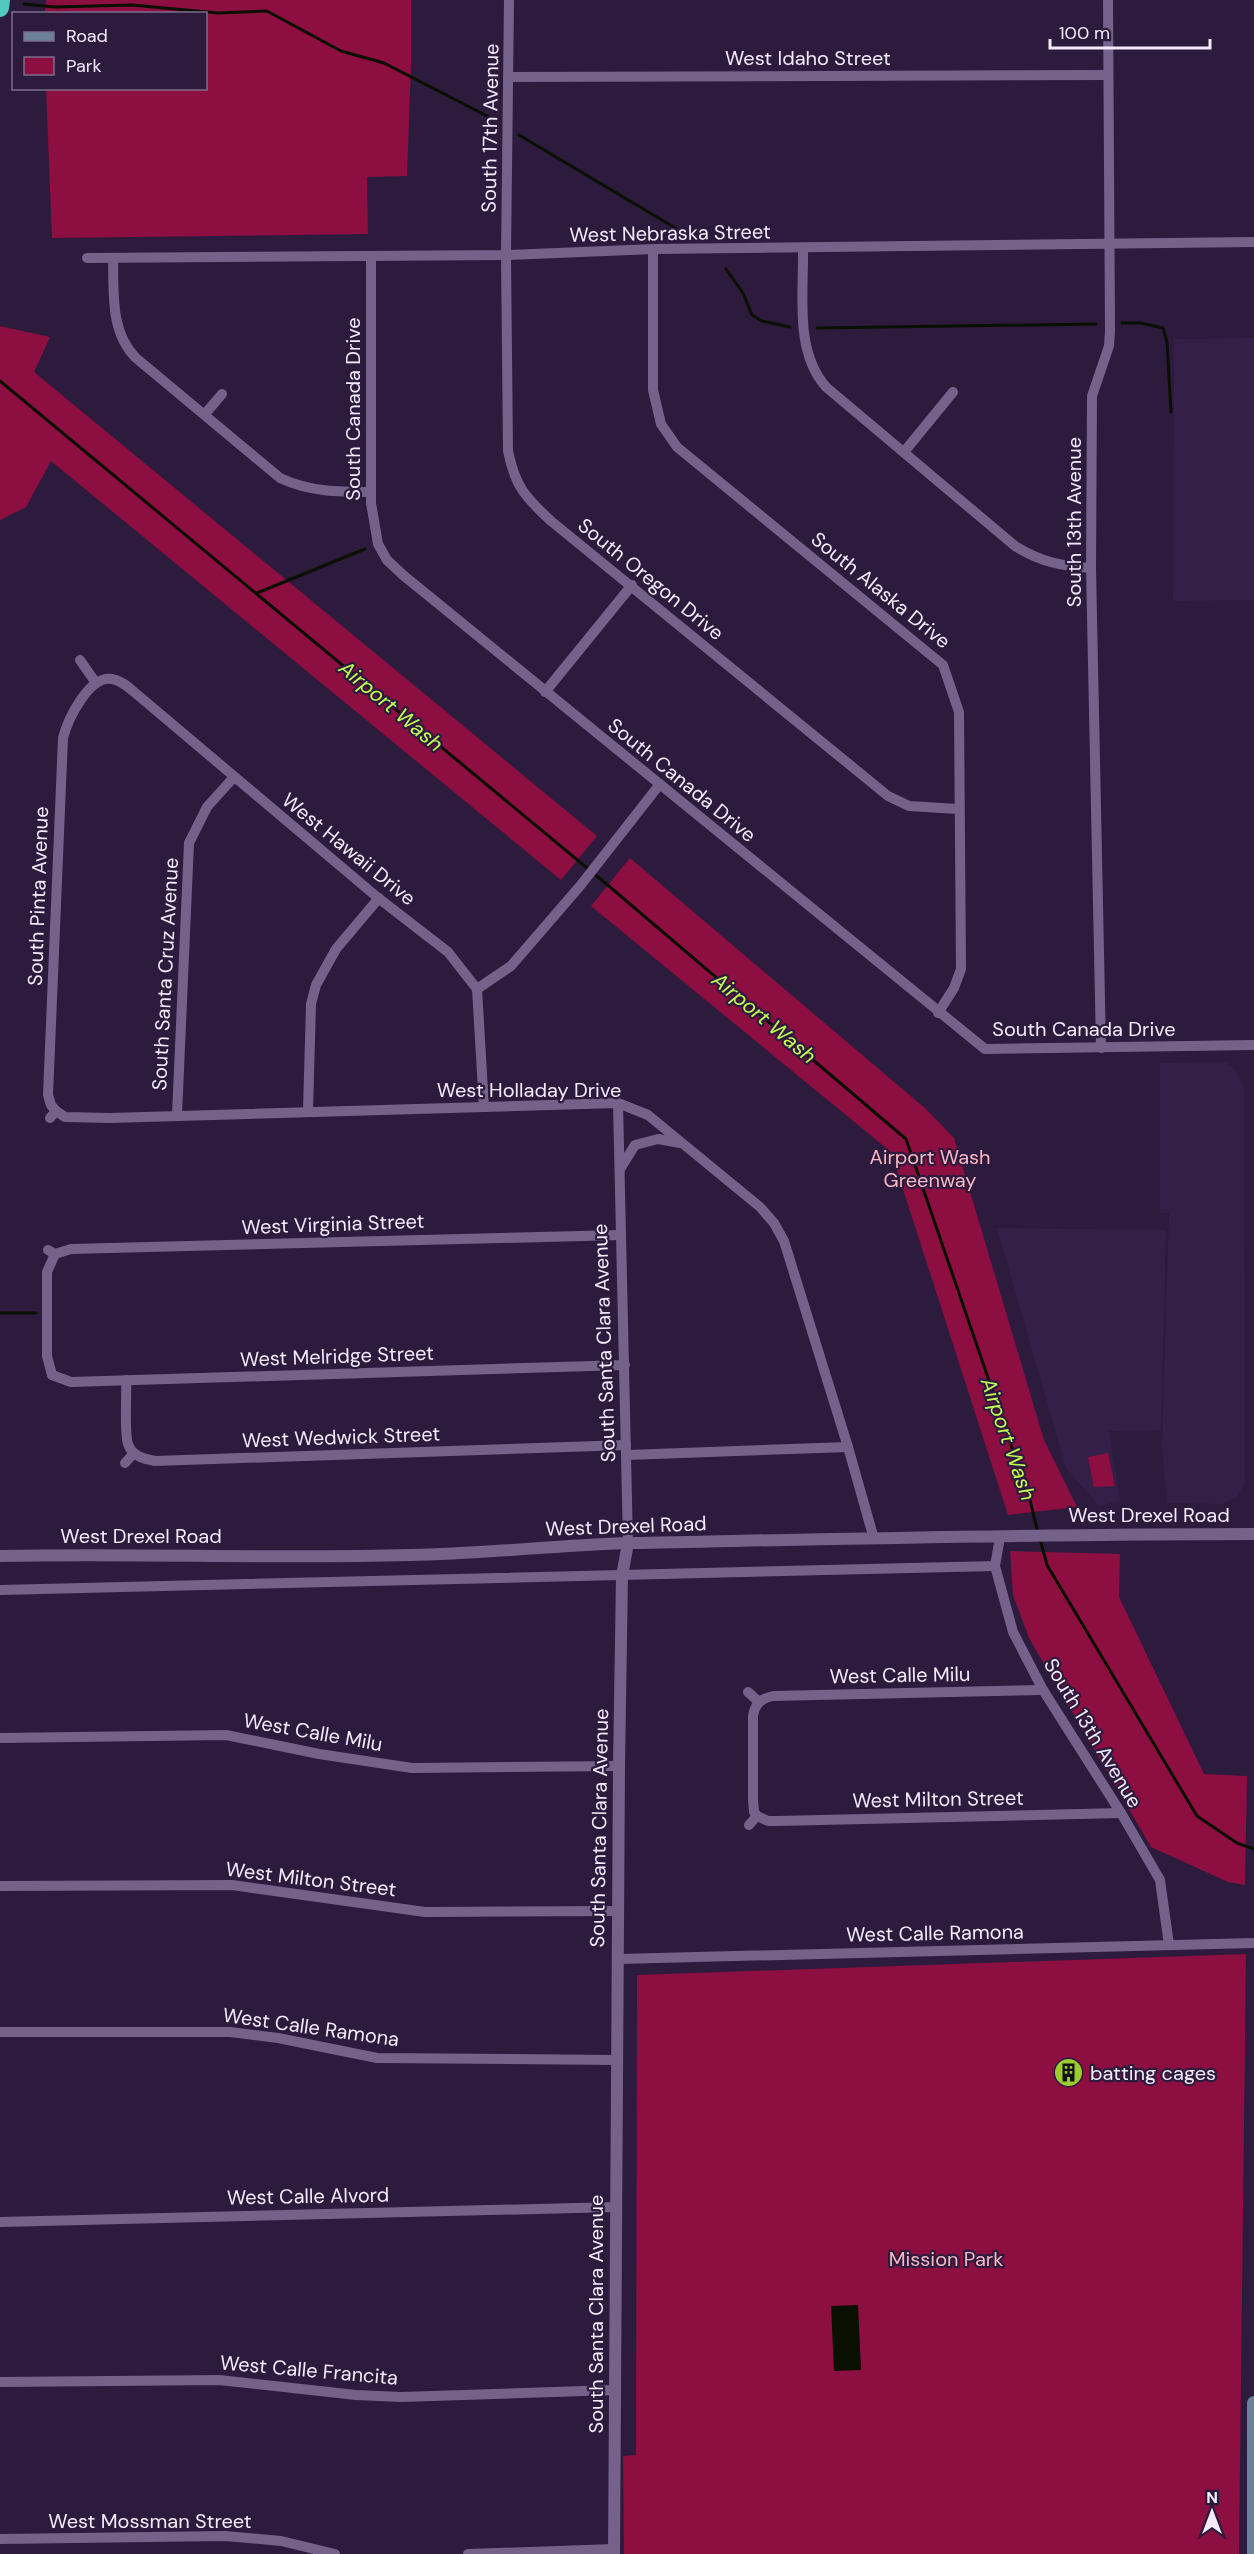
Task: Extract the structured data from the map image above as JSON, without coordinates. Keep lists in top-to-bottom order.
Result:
{
  "streets": {
    "street": [
      "West Idaho Street",
      "South 17th Avenue",
      "West Nebraska Street",
      "South Canada Drive",
      "South 13th Avenue",
      "South Oregon Drive",
      "South Alaska Drive",
      "West Hawaii Drive",
      "South Pinta Avenue",
      "South Santa Cruz Avenue",
      "West Holladay Drive",
      "West Virginia Street",
      "South Santa Clara Avenue",
      "West Melridge Street",
      "West Wedwick Street",
      "West Drexel Road",
      "West Calle Milu",
      "West Milton Street",
      "West Calle Ramona",
      "West Calle Alvord",
      "West Calle Francita",
      "West Mossman Street"
    ]
  },
  "crossings": [
    ["West Idaho Street", "South 17th Avenue"],
    ["West Idaho Street", "South 13th Avenue"],
    ["South 17th Avenue", "West Nebraska Street"],
    ["South 17th Avenue", "South Oregon Drive"],
    ["West Nebraska Street", "South Canada Drive"],
    ["West Nebraska Street", "South 13th Avenue"],
    ["West Nebraska Street", "South Oregon Drive"],
    ["West Nebraska Street", "South Alaska Drive"],
    ["South Canada Drive", "South 13th Avenue"],
    ["South Canada Drive", "South Alaska Drive"],
    ["South 13th Avenue", "West Drexel Road"],
    ["South 13th Avenue", "West Calle Milu"],
    ["South 13th Avenue", "West Milton Street"],
    ["South 13th Avenue", "West Calle Ramona"],
    ["South Oregon Drive", "South Alaska Drive"],
    ["West Hawaii Drive", "South Pinta Avenue"],
    ["West Hawaii Drive", "South Santa Cruz Avenue"],
    ["South Pinta Avenue", "West Holladay Drive"],
    ["South Santa Cruz Avenue", "West Holladay Drive"],
    ["West Holladay Drive", "South Santa Clara Avenue"],
    ["West Holladay Drive", "West Wedwick Street"],
    ["West Holladay Drive", "West Drexel Road"],
    ["West Virginia Street", "South Santa Clara Avenue"],
    ["West Virginia Street", "West Melridge Street"],
    ["South Santa Clara Avenue", "West Melridge Street"],
    ["South Santa Clara Avenue", "West Wedwick Street"],
    ["South Santa Clara Avenue", "West Drexel Road"],
    ["South Santa Clara Avenue", "West Calle Milu"],
    ["South Santa Clara Avenue", "West Milton Street"],
    ["South Santa Clara Avenue", "West Calle Ramona"],
    ["South Santa Clara Avenue", "West Calle Alvord"],
    ["South Santa Clara Avenue", "West Calle Francita"]
  ],
  "water": ["Airport Wash"],
  "parks": ["Airport Wash Greenway", "Mission Park"],
  "places": {
    "building": ["batting cages"]
  },
  "legend": ["Road", "Park"],
  "scale_bar": "100 m",
  "north": "top"
}
